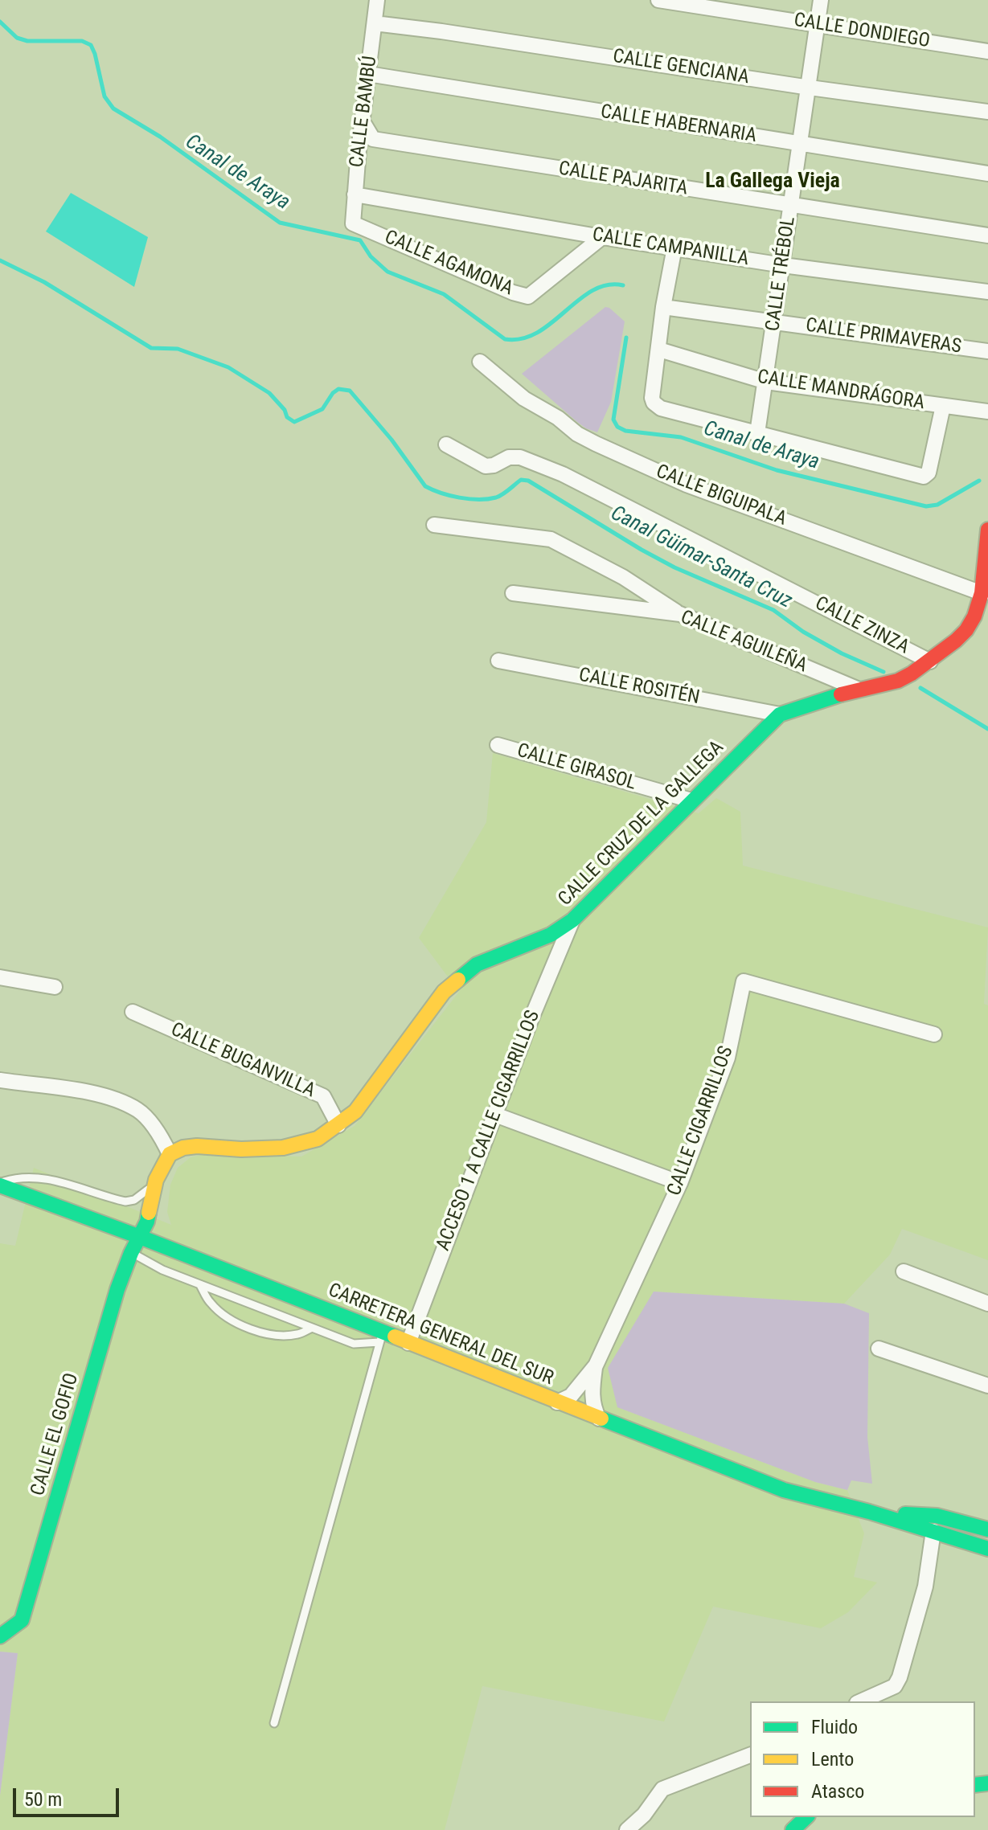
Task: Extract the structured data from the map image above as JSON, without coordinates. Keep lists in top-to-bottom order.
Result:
{
  "streets": {
    "street": [
      "CALLE DONDIEGO",
      "CALLE GENCIANA",
      "CALLE BAMBÚ",
      "CALLE HABERNARIA",
      "CALLE PAJARITA",
      "CALLE CAMPANILLA",
      "CALLE AGAMONA",
      "CALLE TRÉBOL",
      "CALLE PRIMAVERAS",
      "CALLE MANDRÁGORA",
      "CALLE BIGUIPALA",
      "CALLE ZINZA",
      "CALLE AGUILEÑA",
      "CALLE ROSITÉN",
      "CALLE GIRASOL",
      "CALLE CRUZ DE LA GALLEGA",
      "CALLE BUGANVILLA",
      "CALLE CIGARRILLOS",
      "ACCESO 1 A CALLE CIGARRILLOS",
      "CARRETERA GENERAL DEL SUR",
      "CALLE EL GOFIO"
    ]
  },
  "crossings": [
    ["CALLE DONDIEGO", "CALLE TRÉBOL"],
    ["CALLE GENCIANA", "CALLE BAMBÚ"],
    ["CALLE GENCIANA", "CALLE TRÉBOL"],
    ["CALLE BAMBÚ", "CALLE HABERNARIA"],
    ["CALLE BAMBÚ", "CALLE CAMPANILLA"],
    ["CALLE BAMBÚ", "CALLE AGAMONA"],
    ["CALLE HABERNARIA", "CALLE TRÉBOL"],
    ["CALLE PAJARITA", "CALLE TRÉBOL"],
    ["CALLE CAMPANILLA", "CALLE AGAMONA"],
    ["CALLE CAMPANILLA", "CALLE TRÉBOL"],
    ["CALLE TRÉBOL", "CALLE PRIMAVERAS"],
    ["CALLE TRÉBOL", "CALLE MANDRÁGORA"],
    ["CALLE BIGUIPALA", "CALLE CRUZ DE LA GALLEGA"],
    ["CALLE ZINZA", "CALLE CRUZ DE LA GALLEGA"],
    ["CALLE AGUILEÑA", "CALLE CRUZ DE LA GALLEGA"],
    ["CALLE ROSITÉN", "CALLE CRUZ DE LA GALLEGA"],
    ["CALLE GIRASOL", "CALLE CRUZ DE LA GALLEGA"],
    ["CALLE CRUZ DE LA GALLEGA", "CALLE BUGANVILLA"],
    ["CALLE CRUZ DE LA GALLEGA", "ACCESO 1 A CALLE CIGARRILLOS"],
    ["ACCESO 1 A CALLE CIGARRILLOS", "CARRETERA GENERAL DEL SUR"],
    ["CARRETERA GENERAL DEL SUR", "CALLE EL GOFIO"]
  ],
  "districts": ["La Gallega Vieja"],
  "water": ["Canal de Araya", "Canal Güímar-Santa Cruz"],
  "legend": ["Fluido", "Lento", "Atasco"],
  "scale_bar": "50 m"
}
